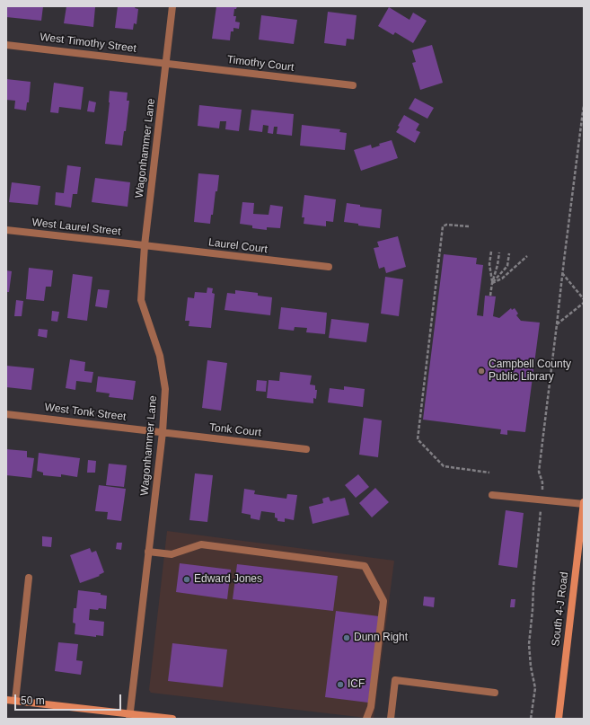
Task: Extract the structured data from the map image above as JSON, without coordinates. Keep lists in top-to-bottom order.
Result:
{
  "streets": {
    "main road": ["South 4-J Road"],
    "street": [
      "West Timothy Street",
      "Timothy Court",
      "Wagonhammer Lane",
      "West Laurel Street",
      "Laurel Court",
      "West Tonk Street",
      "Tonk Court"
    ]
  },
  "crossings": [
    ["West Timothy Street", "Timothy Court"],
    ["West Timothy Street", "Wagonhammer Lane"],
    ["Timothy Court", "Wagonhammer Lane"],
    ["Wagonhammer Lane", "West Laurel Street"],
    ["Wagonhammer Lane", "Laurel Court"],
    ["Wagonhammer Lane", "West Tonk Street"],
    ["Wagonhammer Lane", "Tonk Court"],
    ["West Laurel Street", "Laurel Court"],
    ["West Tonk Street", "Tonk Court"]
  ],
  "places": [
    "Campbell County Public Library",
    "Edward Jones",
    "Dunn Right",
    "ICF"
  ],
  "scale_bar": "50 m"
}
